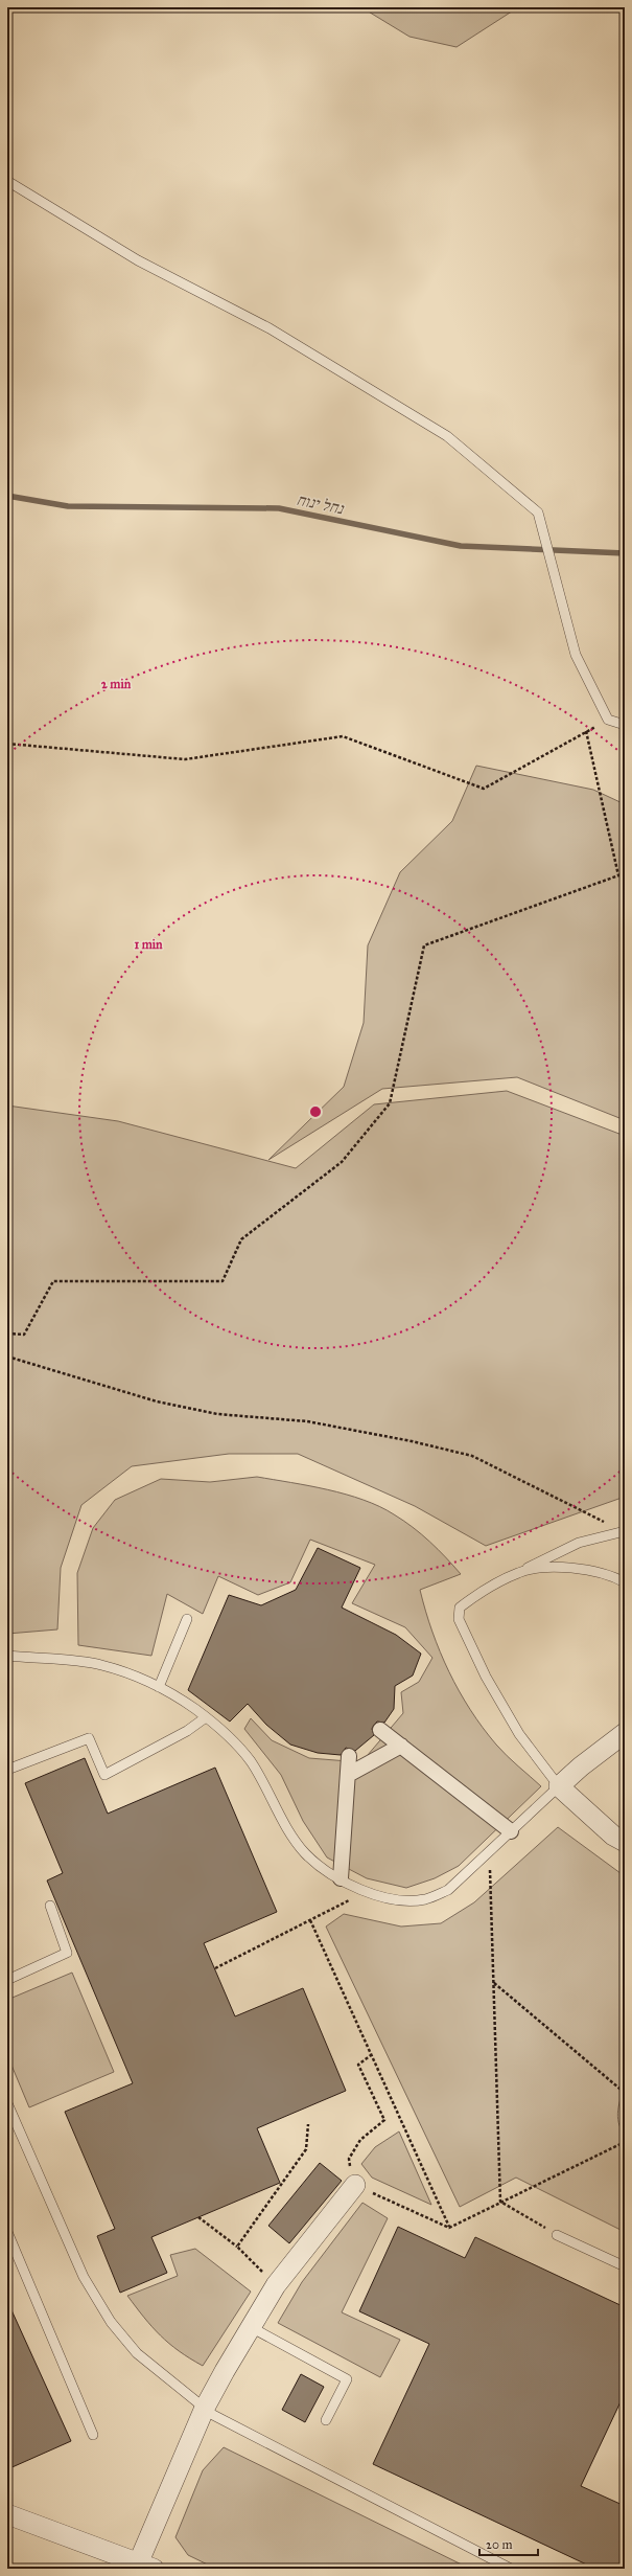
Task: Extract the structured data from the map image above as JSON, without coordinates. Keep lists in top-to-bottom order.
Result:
{
  "water": ["נחל ינוח"],
  "scale_bar": "20 m",
  "rings": ["2 min", "1 min"]
}
